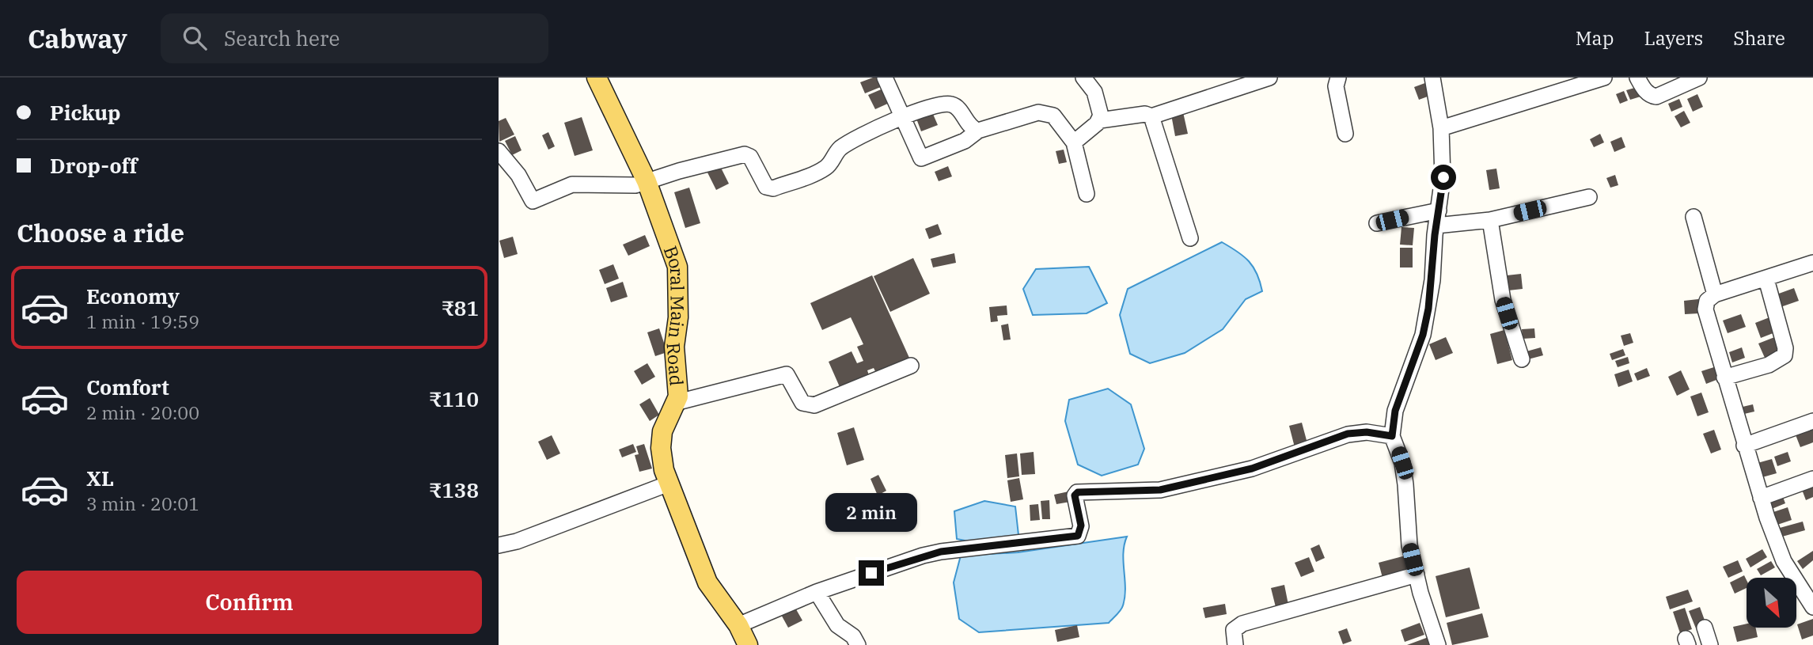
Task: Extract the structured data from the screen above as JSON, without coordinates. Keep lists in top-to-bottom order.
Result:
{
  "streets": {
    "main road": ["Boral Main Road"]
  },
  "north": "bottom right",
  "page": {
    "header": "Cabway",
    "search": "Search here",
    "nav": ["Map", "Layers", "Share"],
    "banner": ["Pickup", "Drop-off"],
    "heading": "Choose a ride",
    "list": [
      {
        "name": "Economy",
        "note": "1 min · 19:59",
        "value": "₹81"
      },
      {
        "name": "Comfort",
        "note": "2 min · 20:00",
        "value": "₹110"
      },
      {
        "name": "XL",
        "note": "3 min · 20:01",
        "value": "₹138"
      }
    ],
    "bubble": "2 min",
    "buttons": "Confirm"
  }
}
